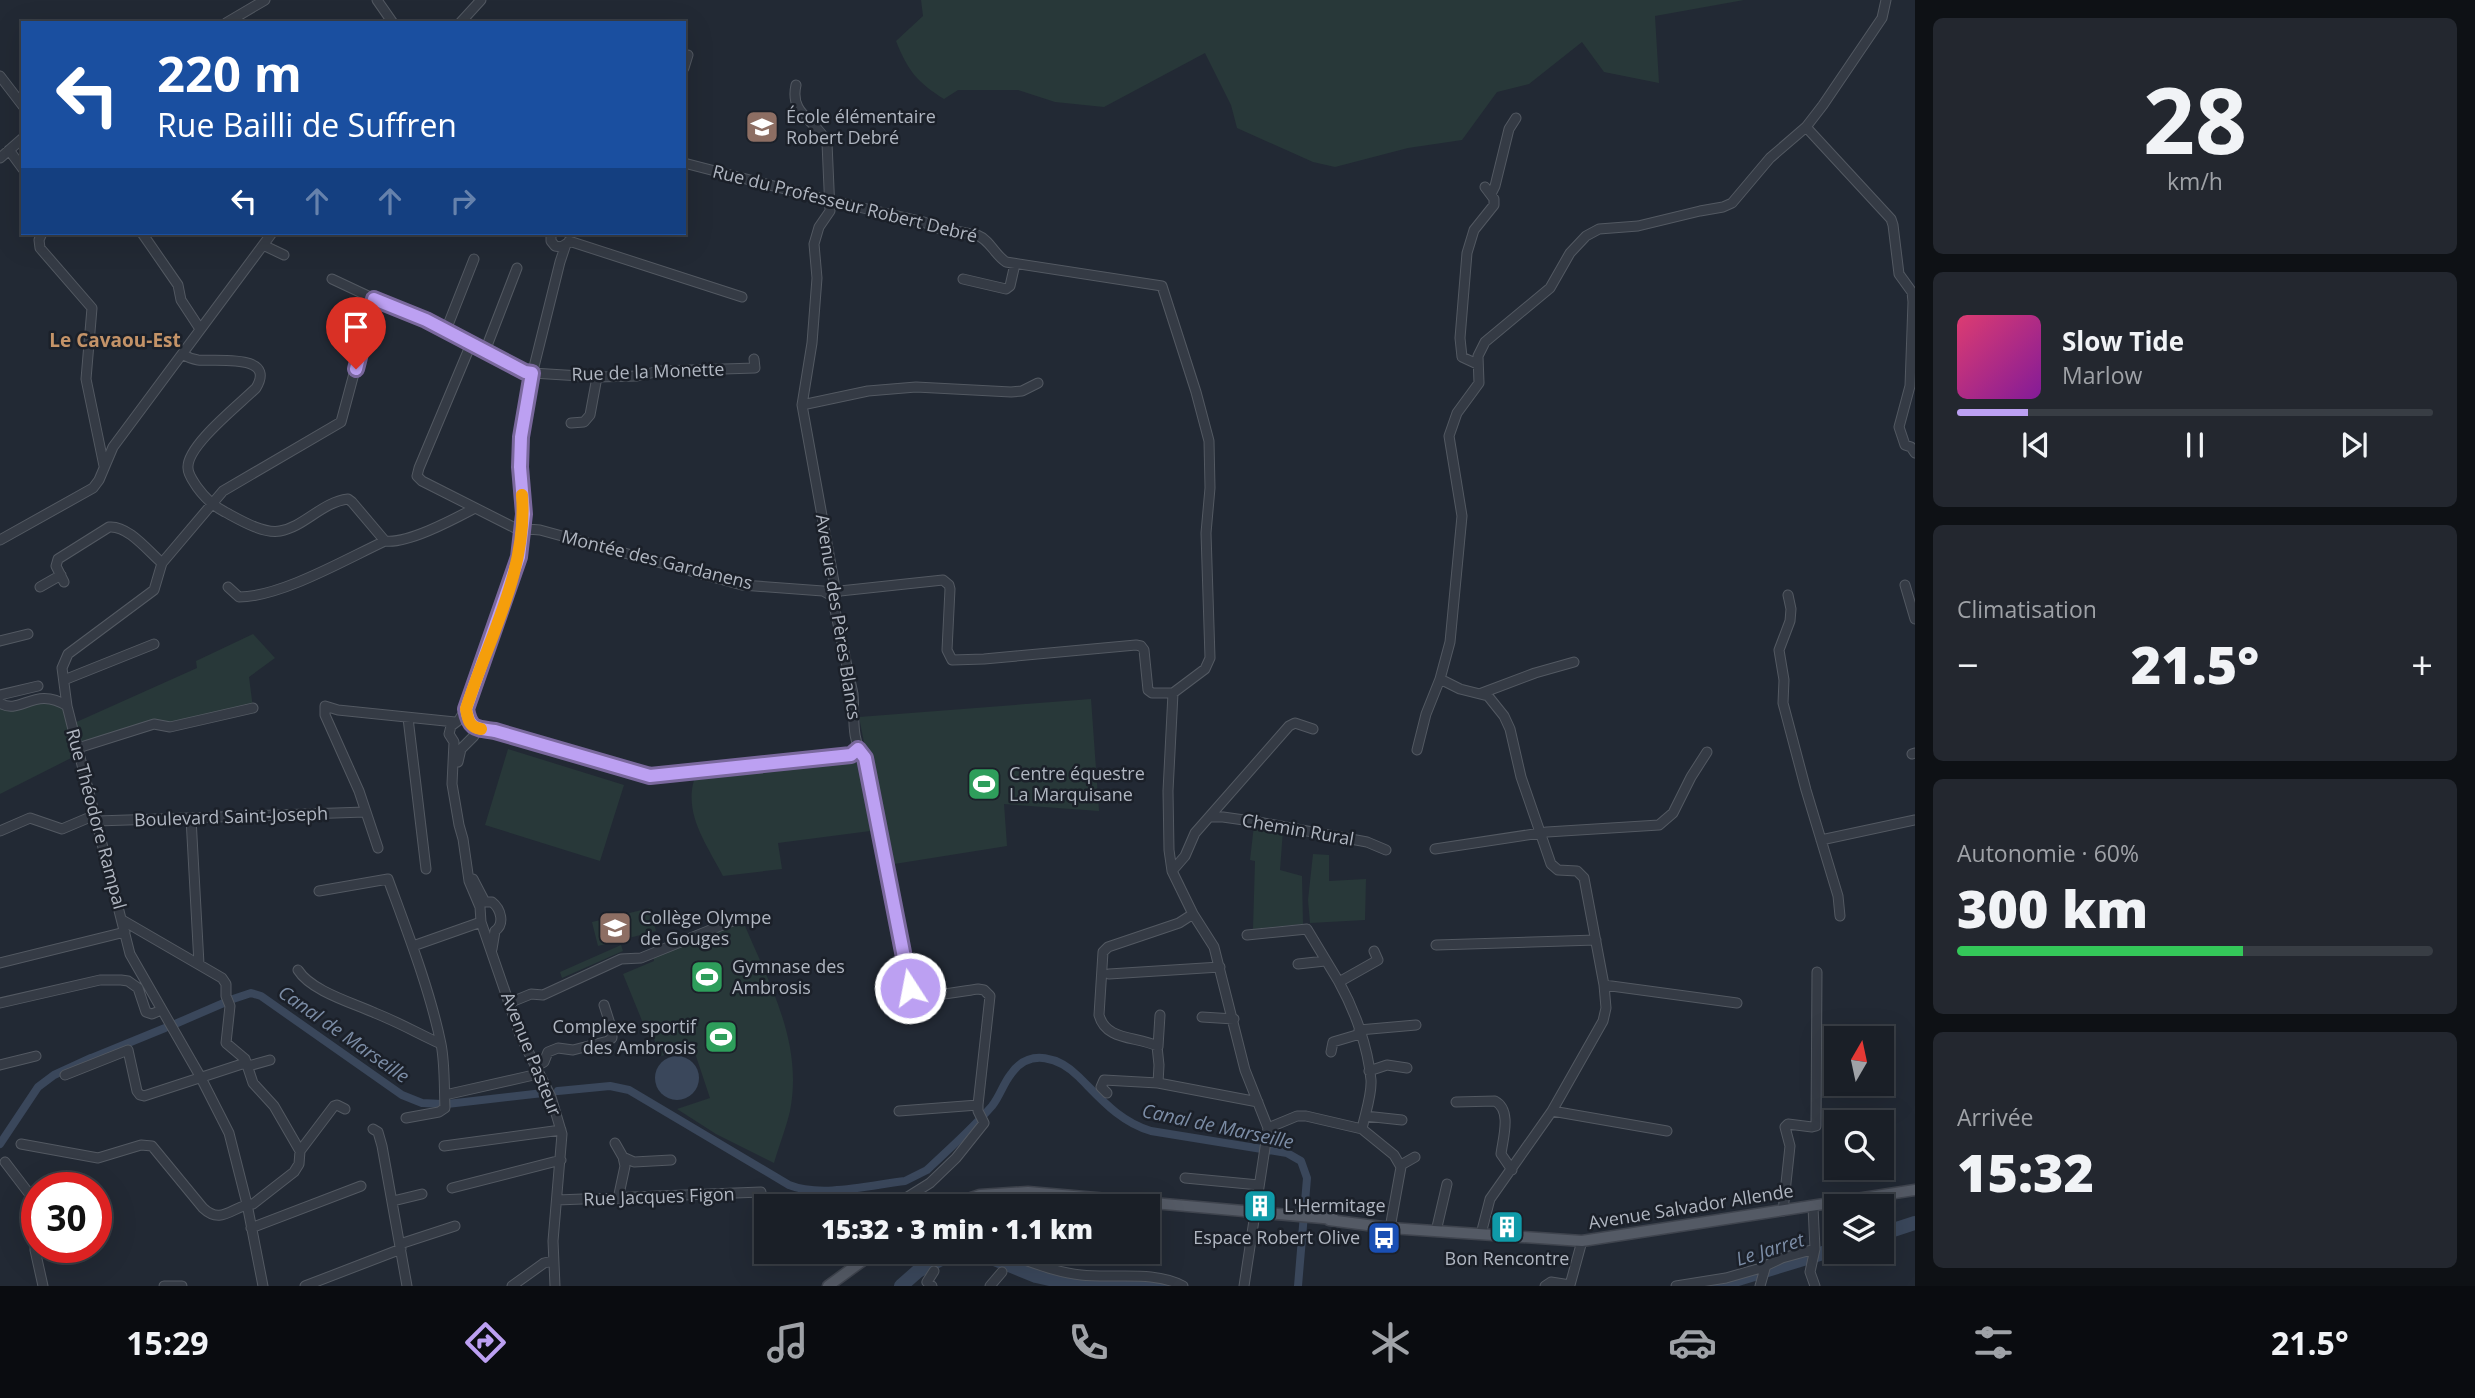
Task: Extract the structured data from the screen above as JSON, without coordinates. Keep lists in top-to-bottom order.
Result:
{
  "streets": {
    "main road": ["Avenue Salvador Allende"],
    "street": [
      "Rue du Professeur Robert Debré",
      "Rue de la Monette",
      "Montée des Gardanens",
      "Avenue des Pères Blancs",
      "Boulevard Saint-Joseph",
      "Rue Théodore Rampal",
      "Chemin Rural",
      "Avenue Pasteur",
      "Rue Jacques Figon"
    ]
  },
  "crossings": [
    ["Rue du Professeur Robert Debré", "Avenue des Pères Blancs"],
    ["Montée des Gardanens", "Avenue des Pères Blancs"],
    ["Boulevard Saint-Joseph", "Rue Théodore Rampal"],
    ["Avenue Pasteur", "Rue Jacques Figon"]
  ],
  "districts": ["Le Cavaou-Est"],
  "water": ["Canal de Marseille", "Le Jarret"],
  "places": {
    "school or university": ["École élémentaire Robert Debré", "Collège Olympe de Gouges"],
    "sports": ["Centre équestre La Marquisane", "Gymnase des Ambrosis", "Complexe sportif des Ambrosis"],
    "building": ["L'Hermitage", "Bon Rencontre"],
    "bus stop": ["Espace Robert Olive"]
  },
  "north": "top",
  "page": {
    "tile": [
      ["28", "km/h"],
      "Climatisation",
      ["Autonomie · 60%", "300 km"],
      ["Arrivée", "15:32"]
    ],
    "turn": ["220 m", "Rue Bailli de Suffren"],
    "song": ["Slow Tide", "Marlow"],
    "heat": ["−", "21.5°", "+"],
    "limit": "30",
    "trip": "15:32 · 3 min · 1.1 km",
    "tabs": ["15:29", "21.5°"]
  }
}
